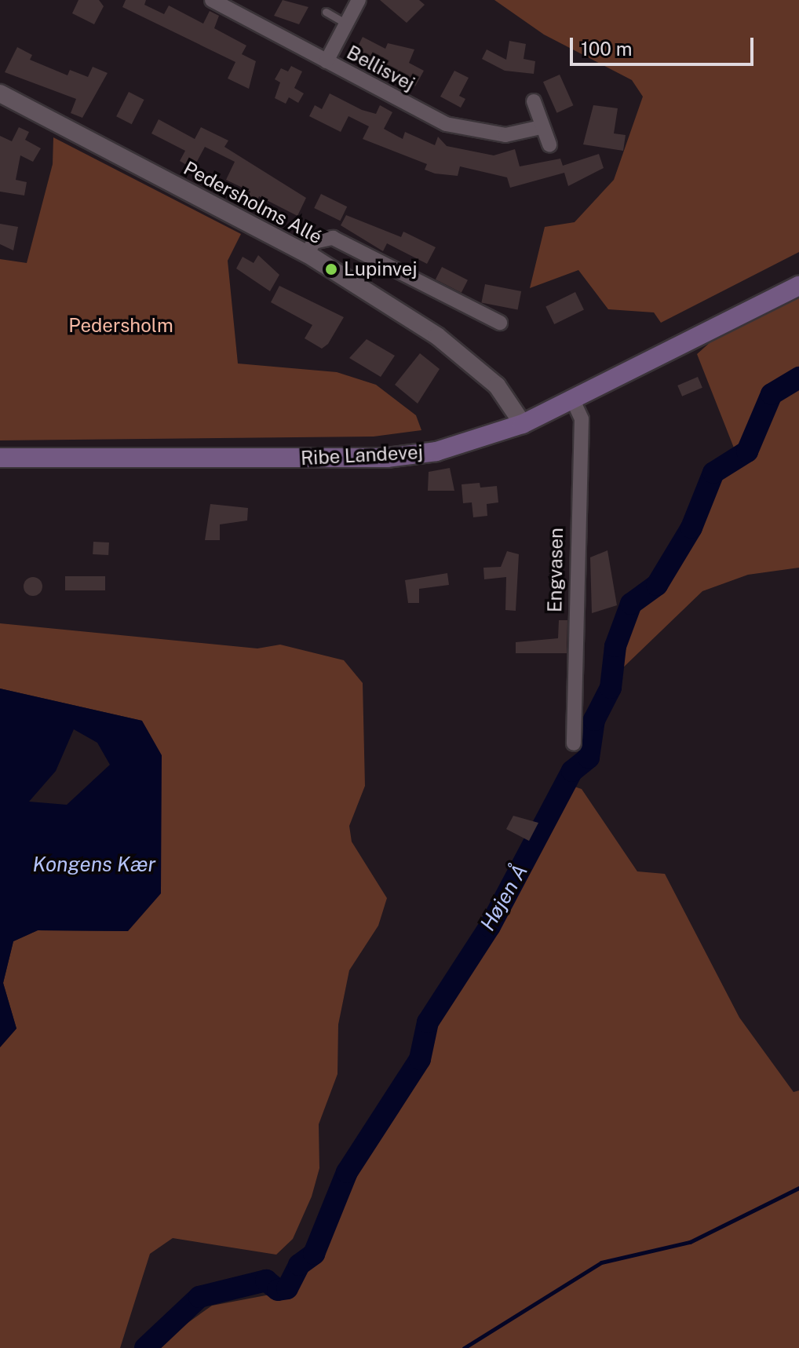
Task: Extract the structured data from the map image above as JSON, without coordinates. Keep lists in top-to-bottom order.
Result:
{
  "streets": {
    "main road": ["Ribe Landevej"],
    "street": ["Bellisvej", "Pedersholms Allé", "Engvasen"]
  },
  "crossings": [
    ["Pedersholms Allé", "Ribe Landevej"],
    ["Ribe Landevej", "Engvasen"]
  ],
  "water": ["Kongens Kær", "Højen Å"],
  "parks": ["Pedersholm"],
  "places": ["Lupinvej"],
  "scale_bar": "100 m"
}
